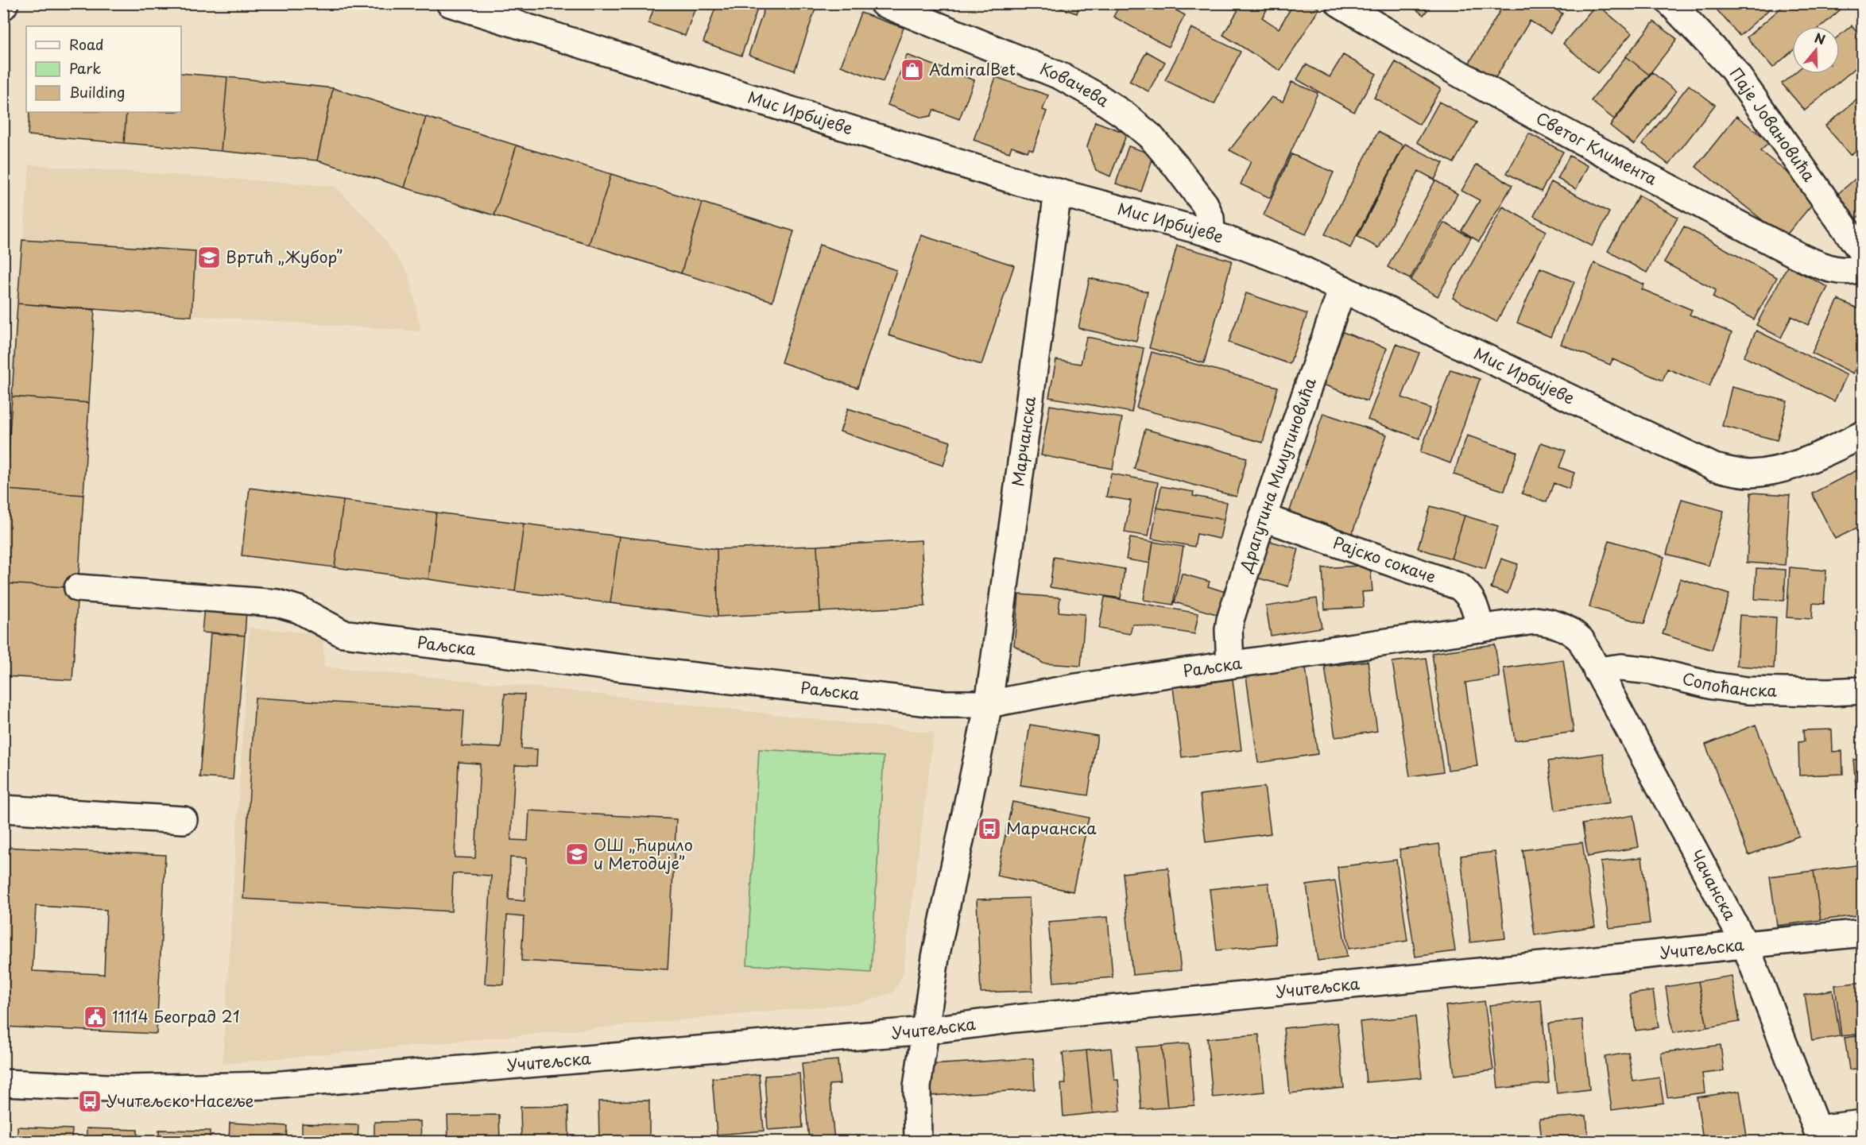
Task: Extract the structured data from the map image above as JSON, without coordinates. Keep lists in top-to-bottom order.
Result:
{
  "streets": {
    "street": [
      "Ковачева",
      "Мис Ирбијеве",
      "Паје Јовановића",
      "Светог Климента",
      "Марчанска",
      "Драгутина Милутиновића",
      "Рајско сокаче",
      "Раљска",
      "Сопоћанска",
      "Чачанска",
      "Учитељска"
    ]
  },
  "crossings": [
    ["Ковачева", "Мис Ирбијеве"],
    ["Мис Ирбијеве", "Марчанска"],
    ["Мис Ирбијеве", "Драгутина Милутиновића"],
    ["Марчанска", "Раљска"],
    ["Марчанска", "Учитељска"],
    ["Драгутина Милутиновића", "Рајско сокаче"],
    ["Драгутина Милутиновића", "Раљска"],
    ["Рајско сокаче", "Раљска"],
    ["Раљска", "Чачанска"],
    ["Сопоћанска", "Чачанска"],
    ["Чачанска", "Учитељска"]
  ],
  "places": {
    "shop": ["AdmiralBet"],
    "school or university": ["Вртић „Жубор”", "ОШ „Ћирило и Методије”"],
    "bus stop": ["Марчанска", "Учитељско Насеље"],
    "public building": ["11114 Београд 21"]
  },
  "legend": ["Road", "Park", "Building"],
  "north": "top"
}
